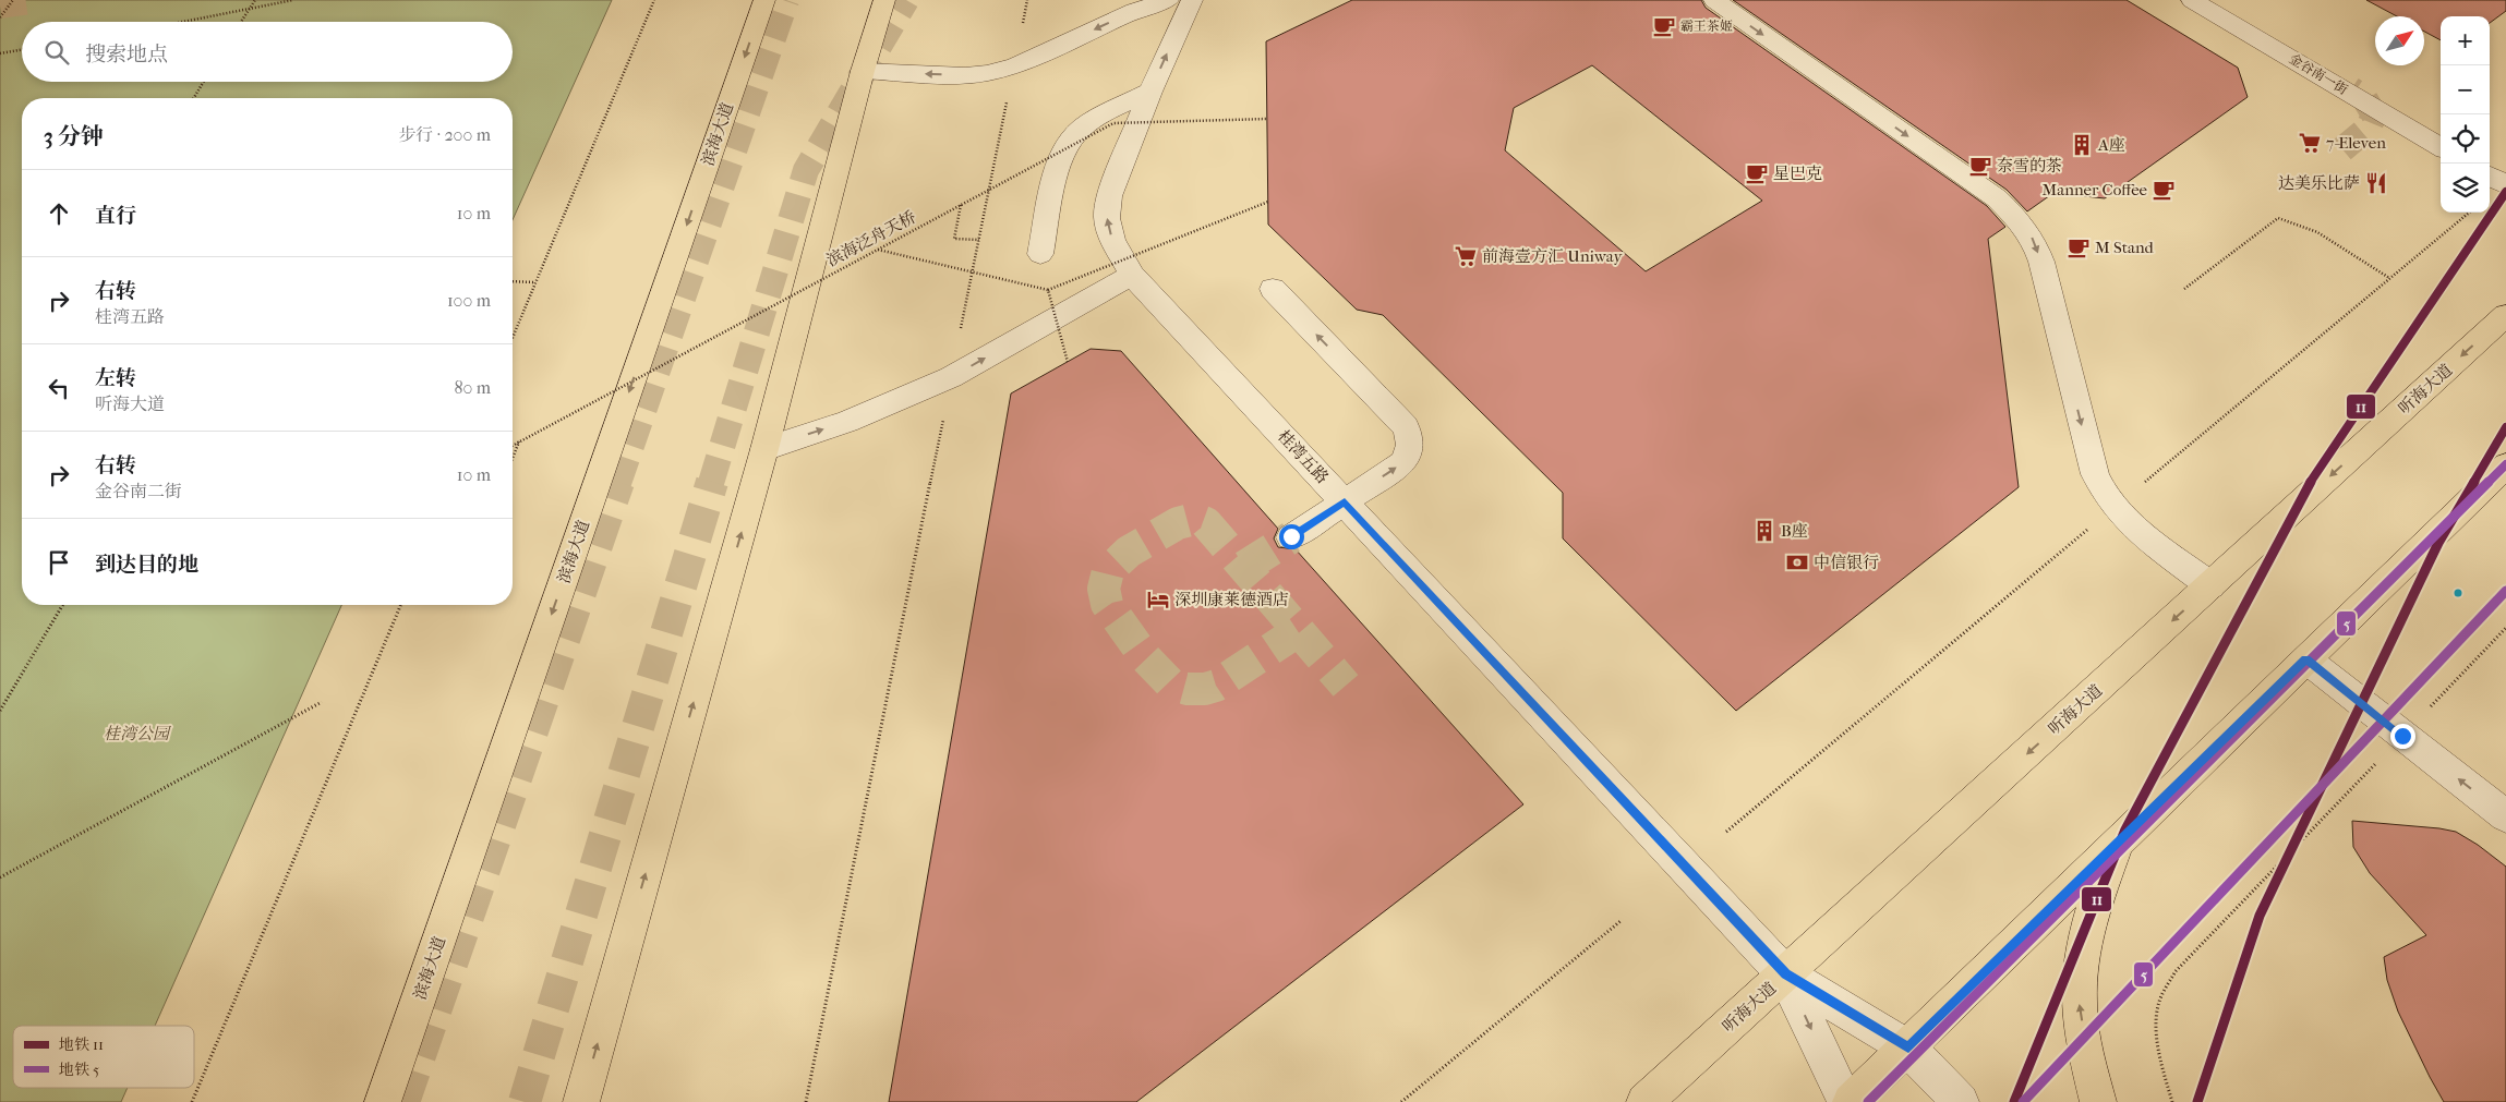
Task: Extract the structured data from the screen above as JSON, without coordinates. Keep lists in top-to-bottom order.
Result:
{
  "streets": {
    "main road": ["滨海大道", "听海大道"],
    "street": ["金谷南一街", "桂湾五路"],
    "path": ["滨海泛舟天桥"]
  },
  "crossings": [
    ["听海大道", "桂湾五路"]
  ],
  "parks": ["桂湾公园"],
  "places": {
    "cafe": [
      "霸王茶姬",
      "奈雪的茶",
      "星巴克",
      "Manner Coffee",
      "M Stand"
    ],
    "supermarket": ["7-Eleven", "前海壹方汇 Uniway"],
    "building": ["A座", "B座"],
    "restaurant": ["达美乐比萨"],
    "bank": ["中信银行"],
    "hotel": ["深圳康莱德酒店"]
  },
  "lines": ["metro line 11", "metro line 5"],
  "legend": ["地铁 11", "地铁 5"],
  "north": "top right",
  "page": {
    "map_buttons": ["+", "−"],
    "search": "搜索地点",
    "heading": ["3 分钟", "步行 · 200 m"],
    "list": [
      ["直行", "10 m"],
      ["右转", "桂湾五路", "100 m"],
      ["左转", "听海大道", "80 m"],
      ["右转", "金谷南二街", "10 m"],
      "到达目的地"
    ]
  }
}
